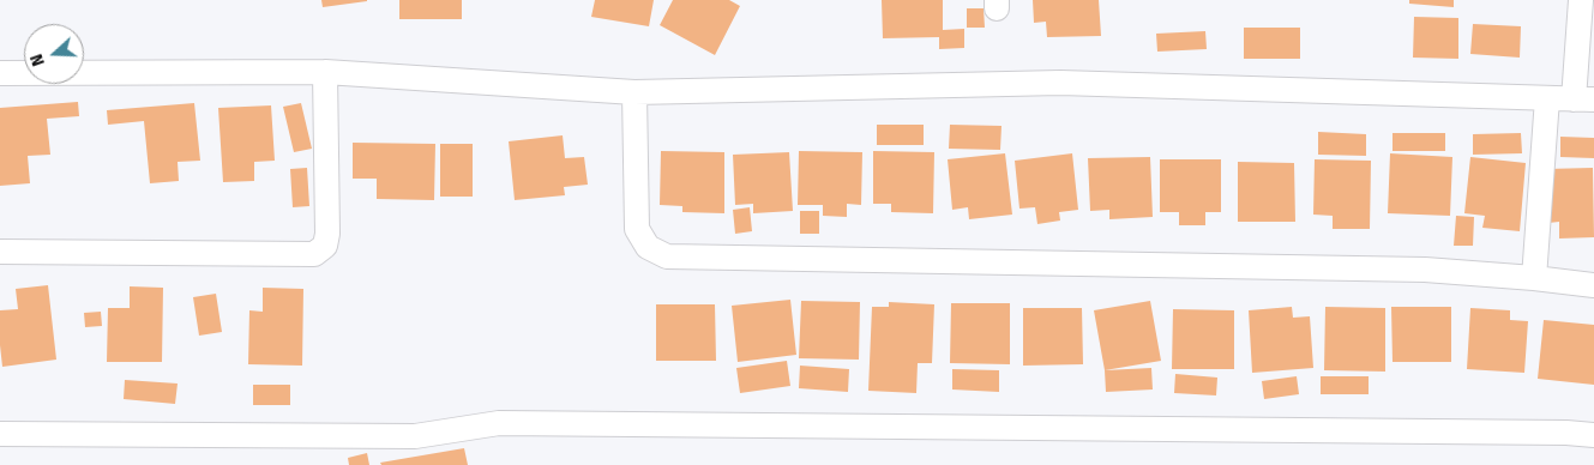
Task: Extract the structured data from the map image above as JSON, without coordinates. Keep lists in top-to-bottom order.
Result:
{
  "north": "left"
}
